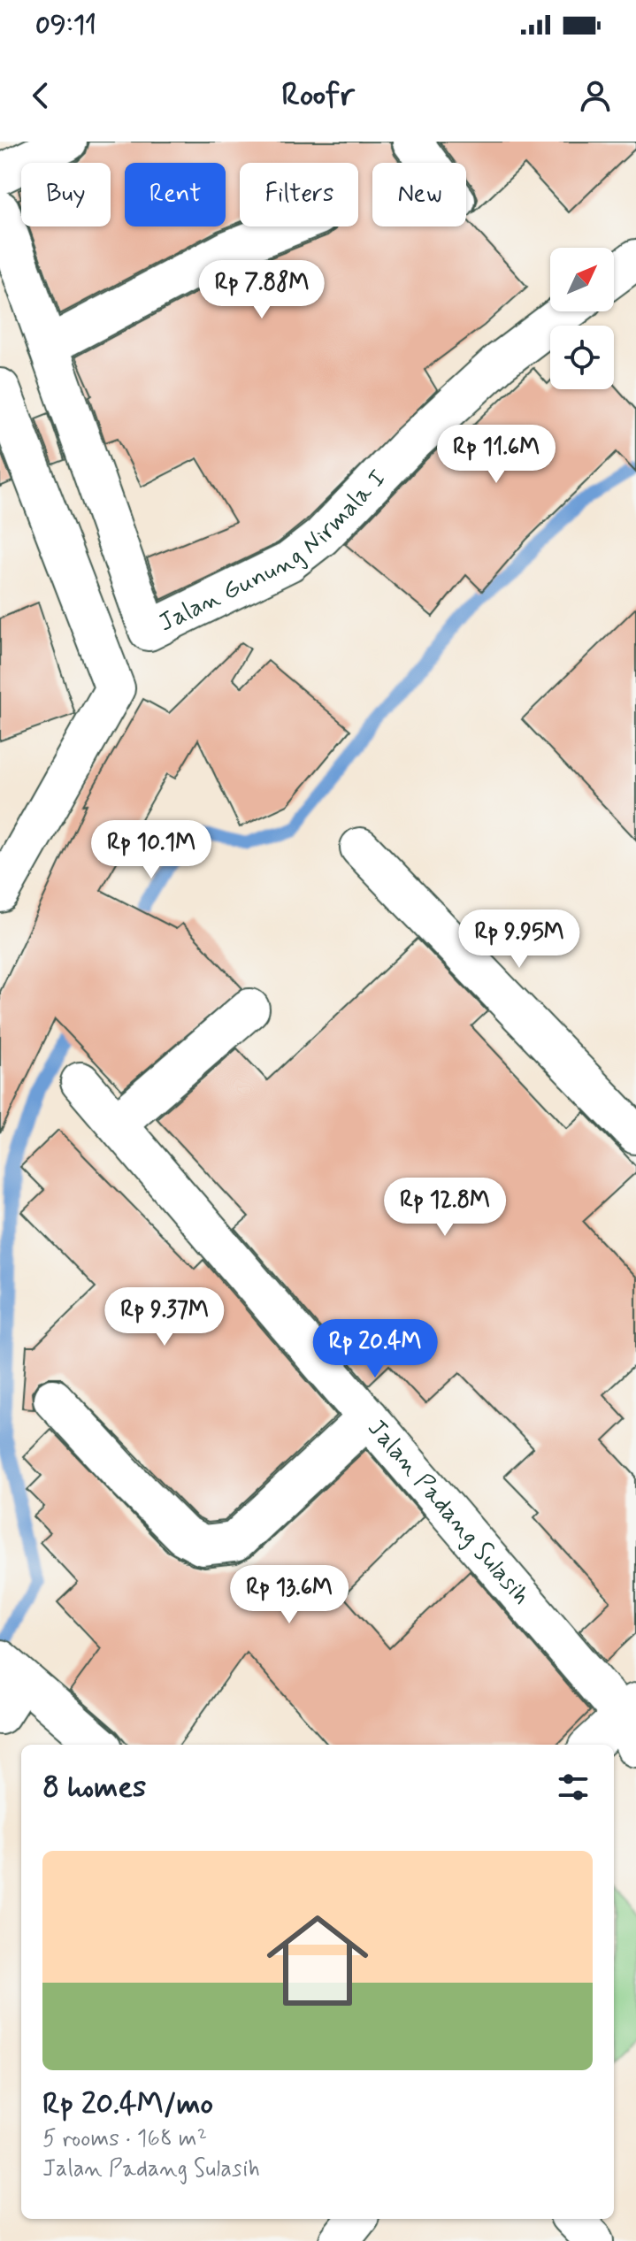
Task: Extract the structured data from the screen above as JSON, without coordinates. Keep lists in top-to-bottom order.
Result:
{
  "streets": {
    "street": ["Jalan Gunung Nirmala I", "Jalan Padang Sulasih"]
  },
  "north": "top right",
  "page": {
    "status": "09:11",
    "header": "Roofr",
    "chip": [
      "Buy",
      "Rent",
      "Filters",
      "New"
    ],
    "price": [
      "Rp 7.88M",
      "Rp 11.6M",
      "Rp 10.1M",
      "Rp 9.95M",
      "Rp 12.8M",
      "Rp 9.37M",
      "Rp 20.4M",
      "Rp 13.6M"
    ],
    "heading": "8 homes",
    "list": [
      {
        "name": "Rp 20.4M/mo",
        "note": "5 rooms · 168 m² · Jalan Padang Sulasih"
      }
    ]
  }
}
